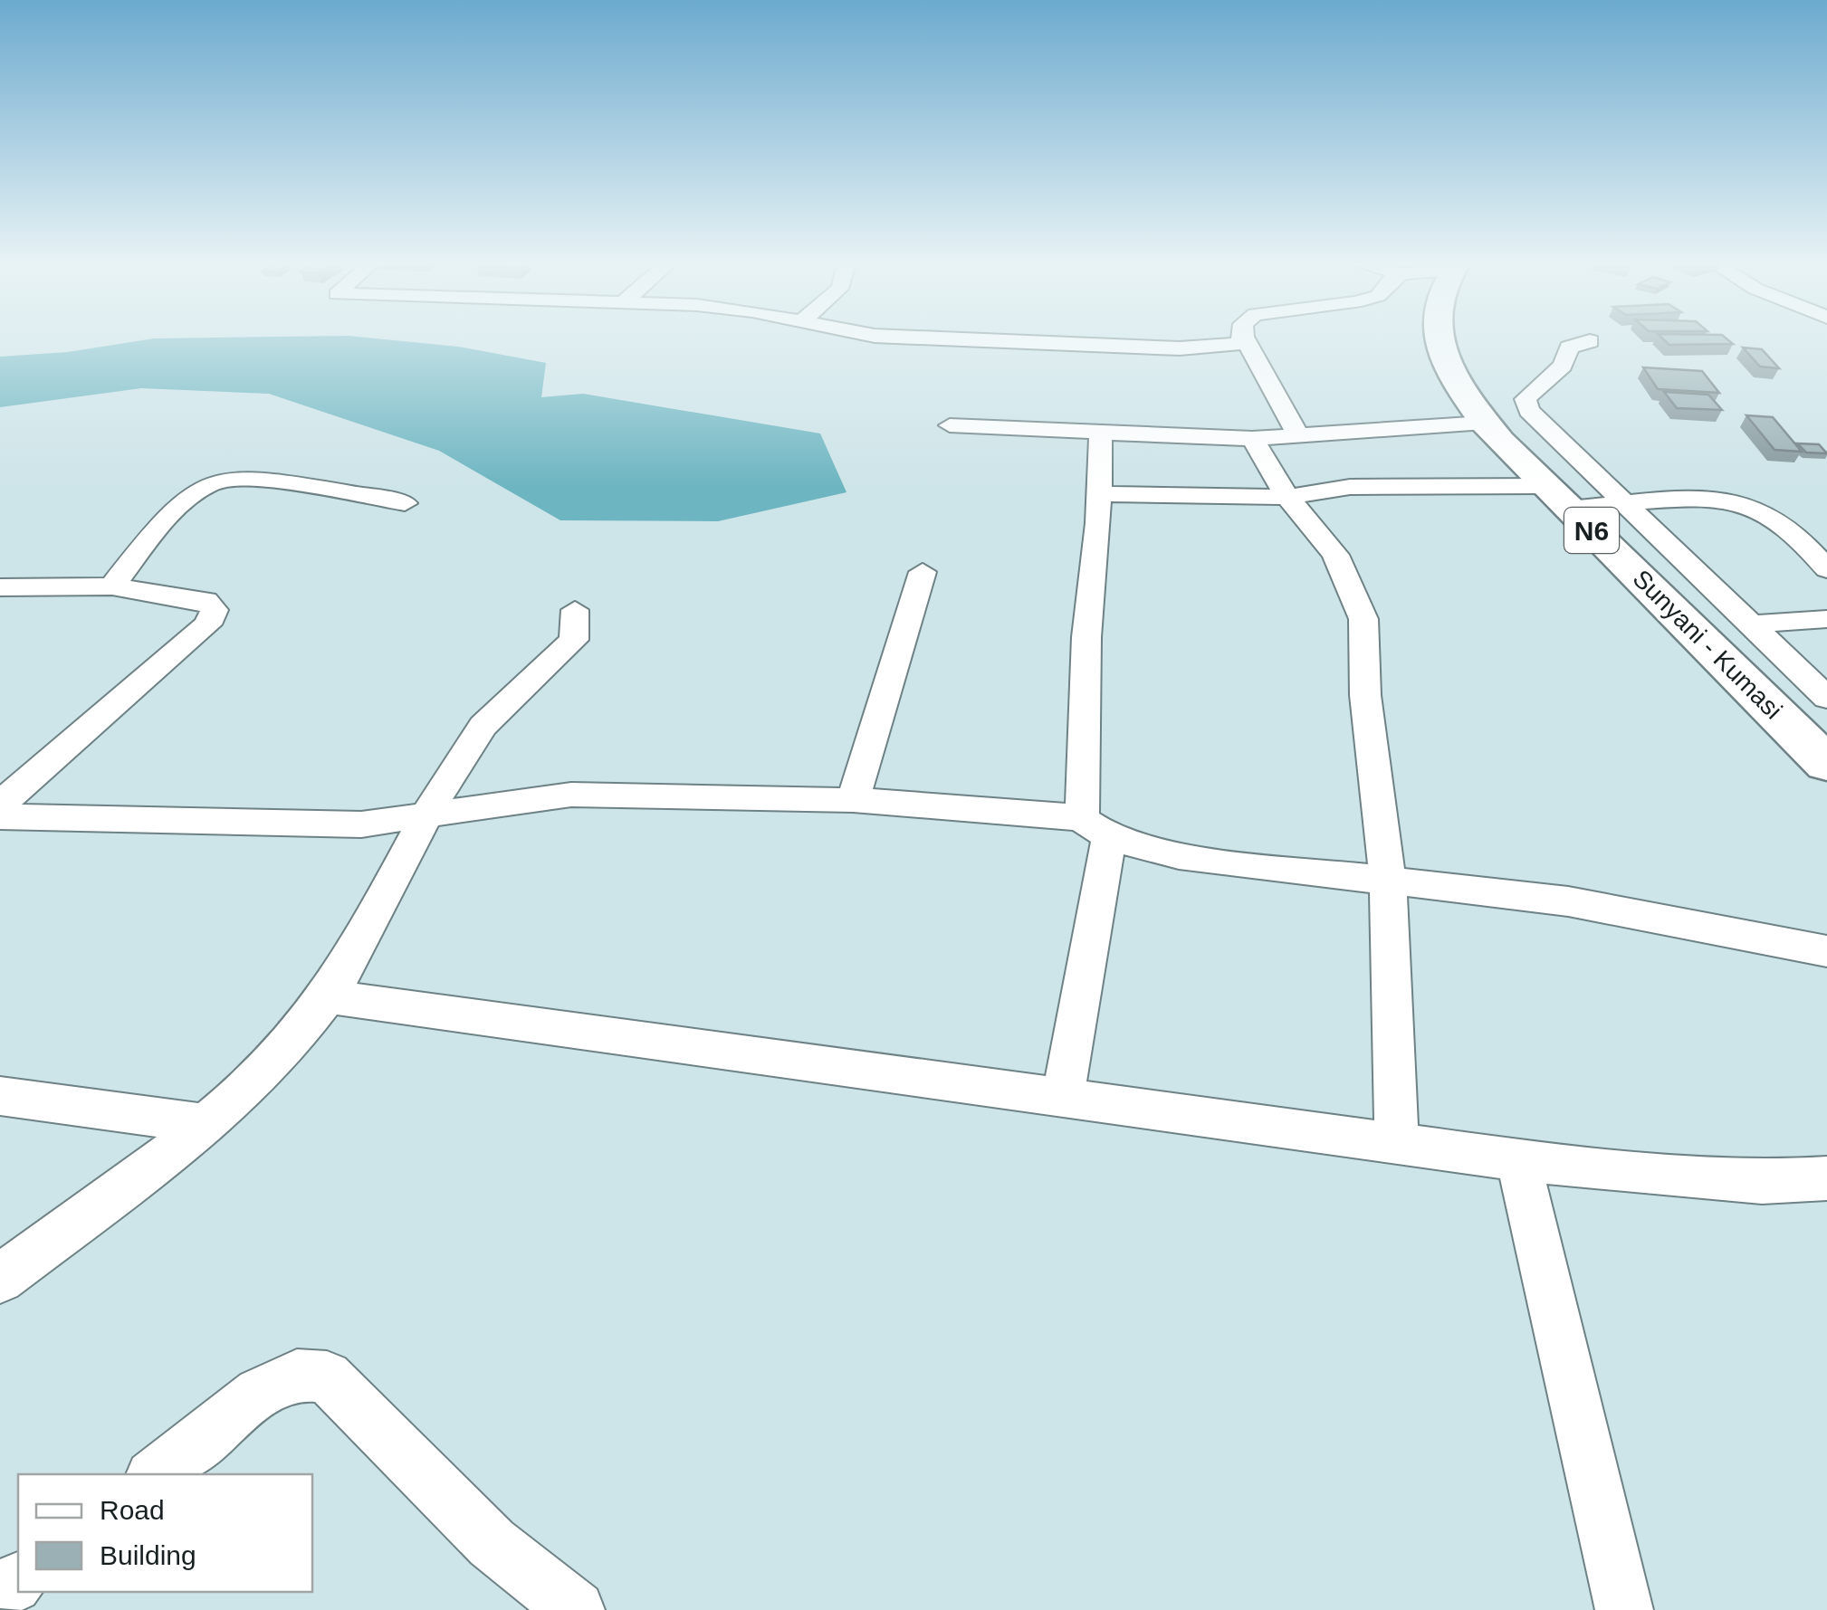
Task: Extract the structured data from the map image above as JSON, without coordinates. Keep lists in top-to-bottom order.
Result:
{
  "streets": {
    "main road": ["N6", "Sunyani - Kumasi"]
  },
  "legend": ["Road", "Building"]
}
